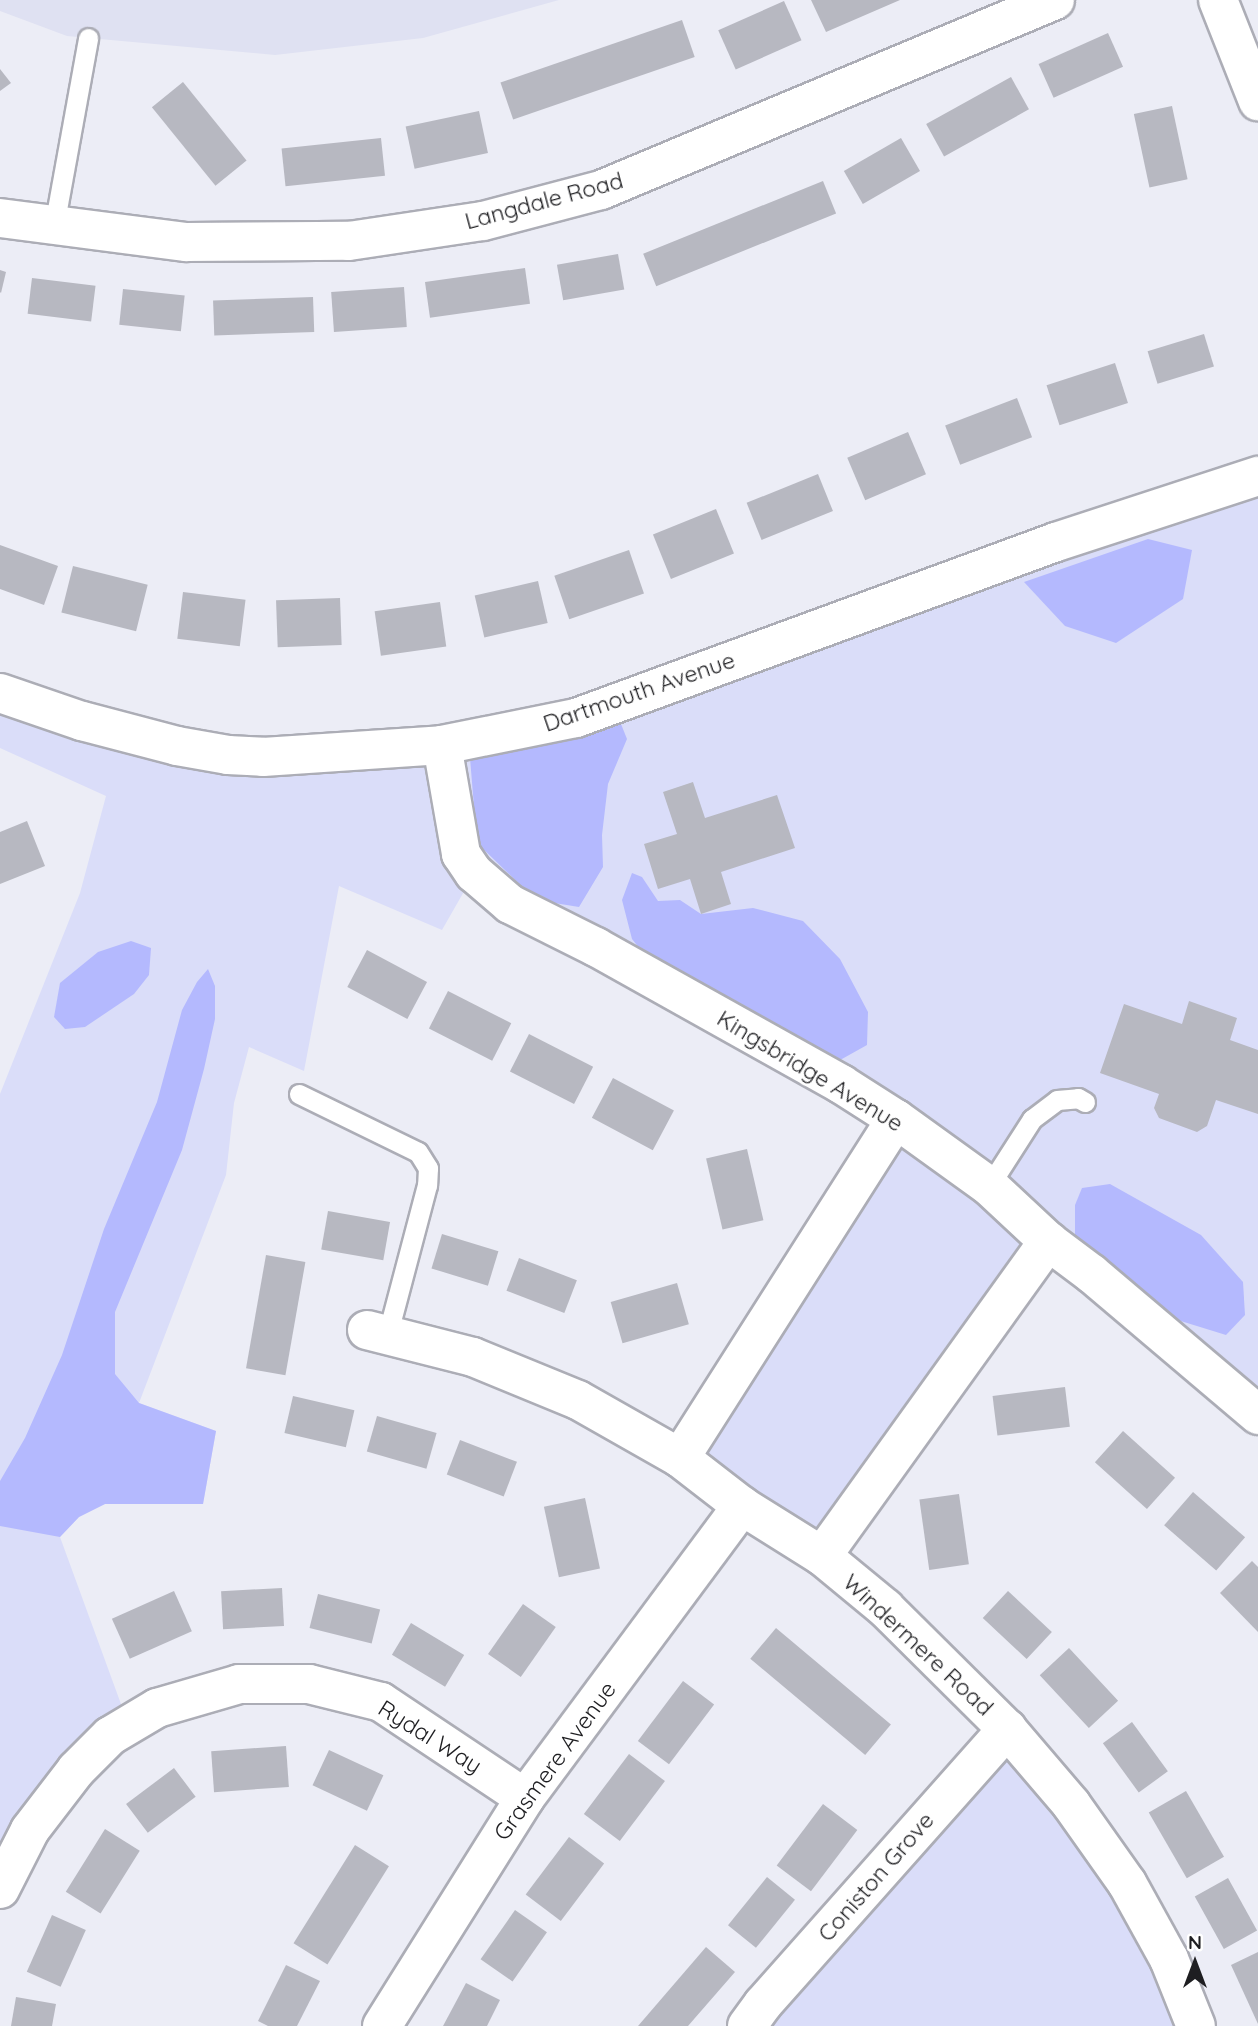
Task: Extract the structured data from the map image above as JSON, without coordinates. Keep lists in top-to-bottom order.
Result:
{
  "streets": {
    "street": [
      "Langdale Road",
      "Dartmouth Avenue",
      "Kingsbridge Avenue",
      "Windermere Road",
      "Rydal Way",
      "Grasmere Avenue",
      "Coniston Grove"
    ]
  },
  "crossings": [
    ["Dartmouth Avenue", "Kingsbridge Avenue"],
    ["Windermere Road", "Grasmere Avenue"],
    ["Windermere Road", "Coniston Grove"],
    ["Rydal Way", "Grasmere Avenue"]
  ],
  "north": "top"
}
